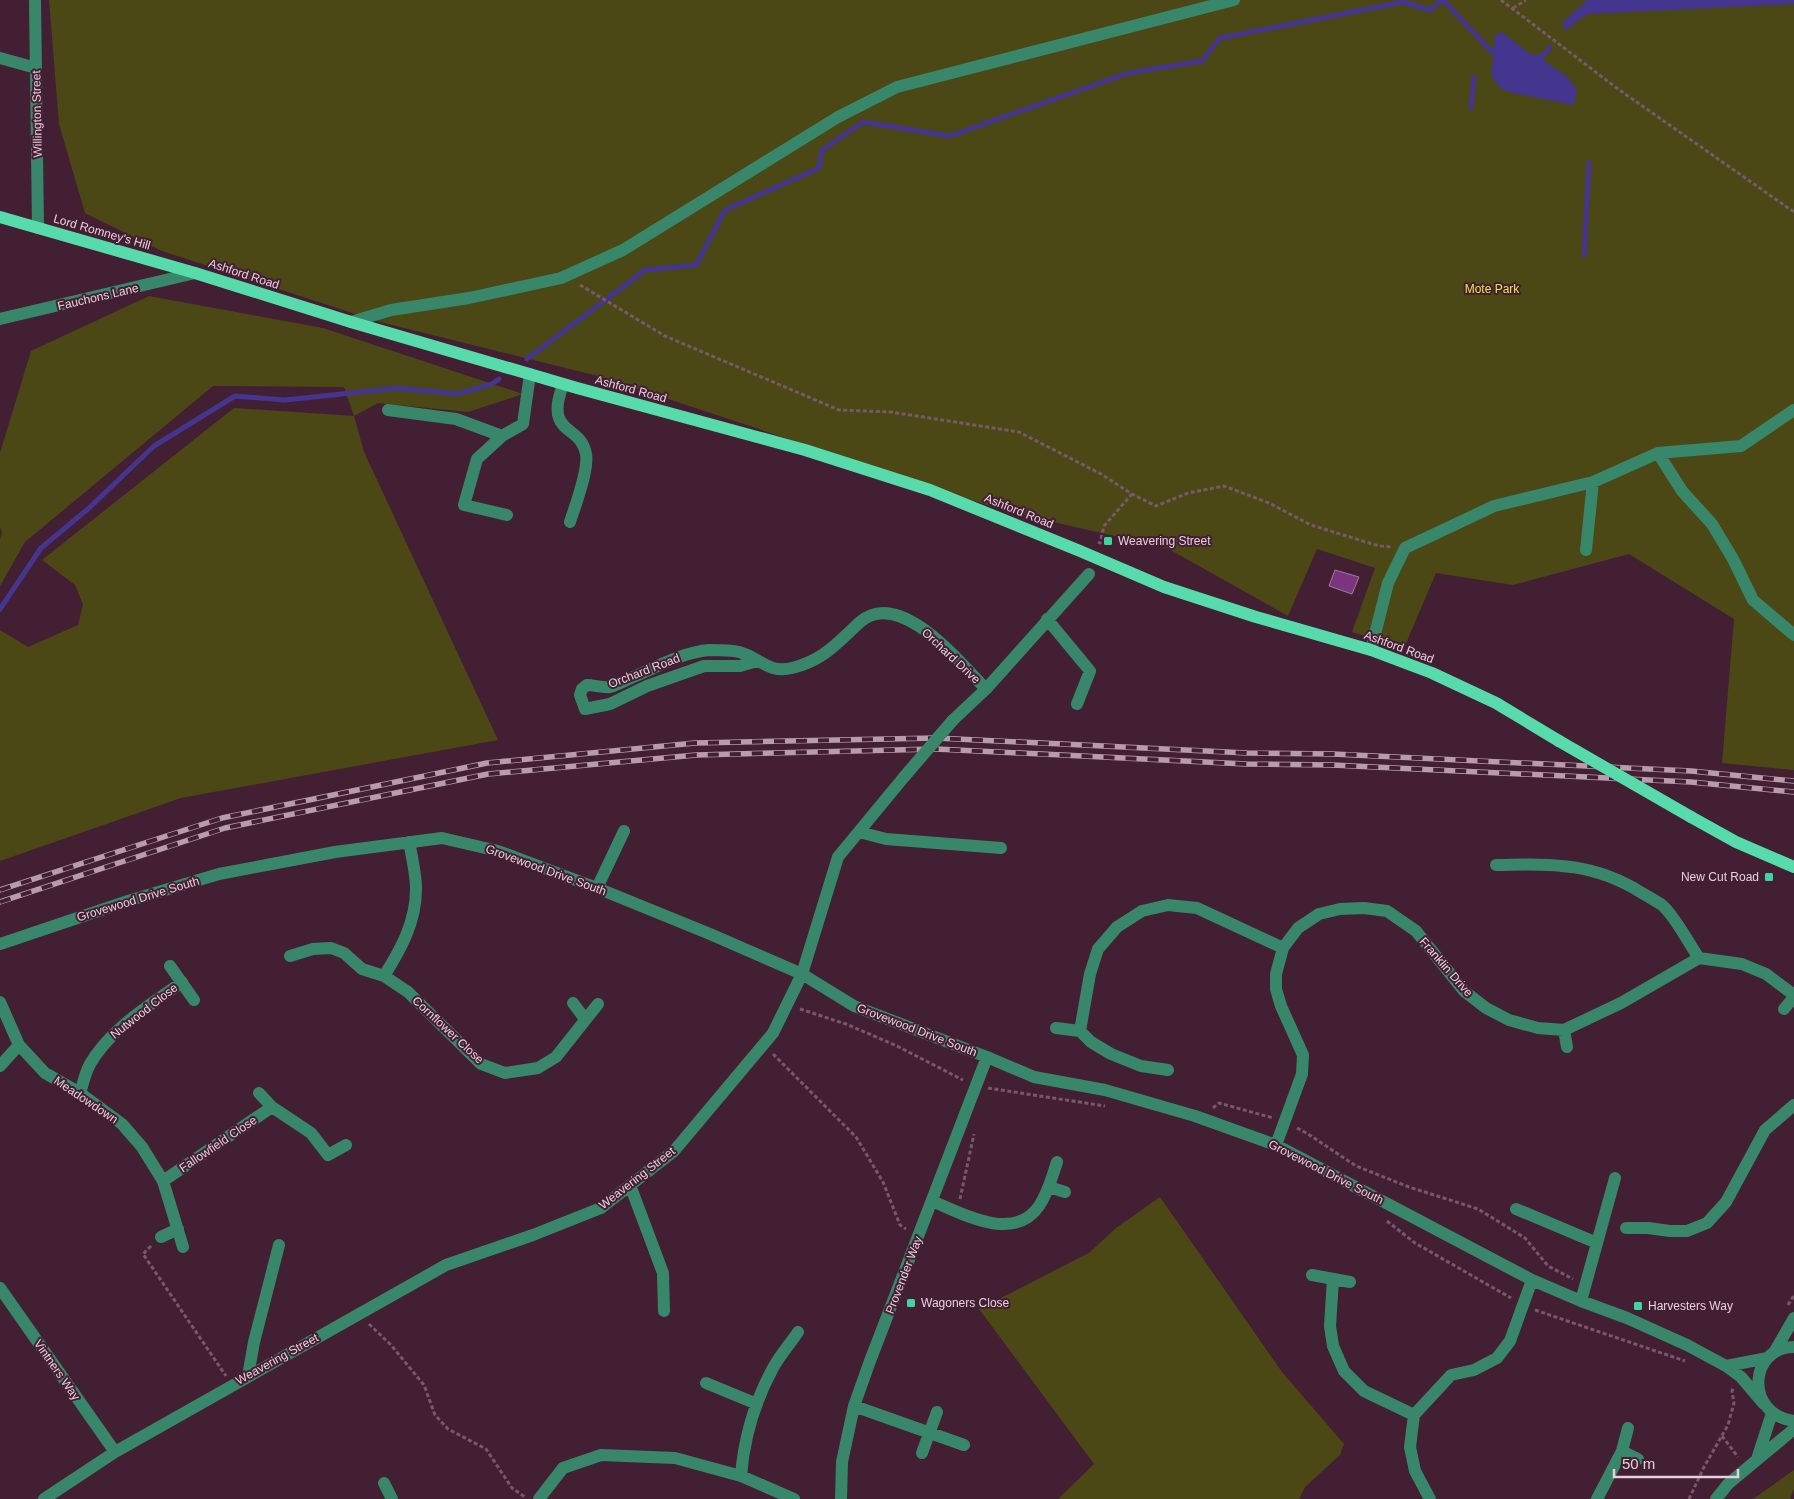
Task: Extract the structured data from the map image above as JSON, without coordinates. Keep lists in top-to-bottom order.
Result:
{
  "streets": {
    "main road": ["Lord Romney's Hill", "Ashford Road"],
    "street": [
      "Willington Street",
      "Fauchons Lane",
      "Orchard Drive",
      "Orchard Road",
      "Grovewood Drive South",
      "Franklin Drive",
      "Nutwood Close",
      "Cornflower Close",
      "Meadowdown",
      "Fallowfield Close",
      "Weavering Street",
      "Provender Way",
      "Vintners Way"
    ]
  },
  "crossings": [
    ["Willington Street", "Lord Romney's Hill"],
    ["Lord Romney's Hill", "Ashford Road"],
    ["Lord Romney's Hill", "Fauchons Lane"],
    ["Ashford Road", "Fauchons Lane"],
    ["Orchard Drive", "Orchard Road"],
    ["Orchard Drive", "Weavering Street"],
    ["Grovewood Drive South", "Franklin Drive"],
    ["Grovewood Drive South", "Weavering Street"],
    ["Grovewood Drive South", "Provender Way"],
    ["Nutwood Close", "Meadowdown"],
    ["Meadowdown", "Fallowfield Close"],
    ["Weavering Street", "Vintners Way"]
  ],
  "parks": ["Mote Park"],
  "places": {
    "transit": [
      "Weavering Street",
      "New Cut Road",
      "Wagoners Close",
      "Harvesters Way"
    ]
  },
  "scale_bar": "50 m"
}
